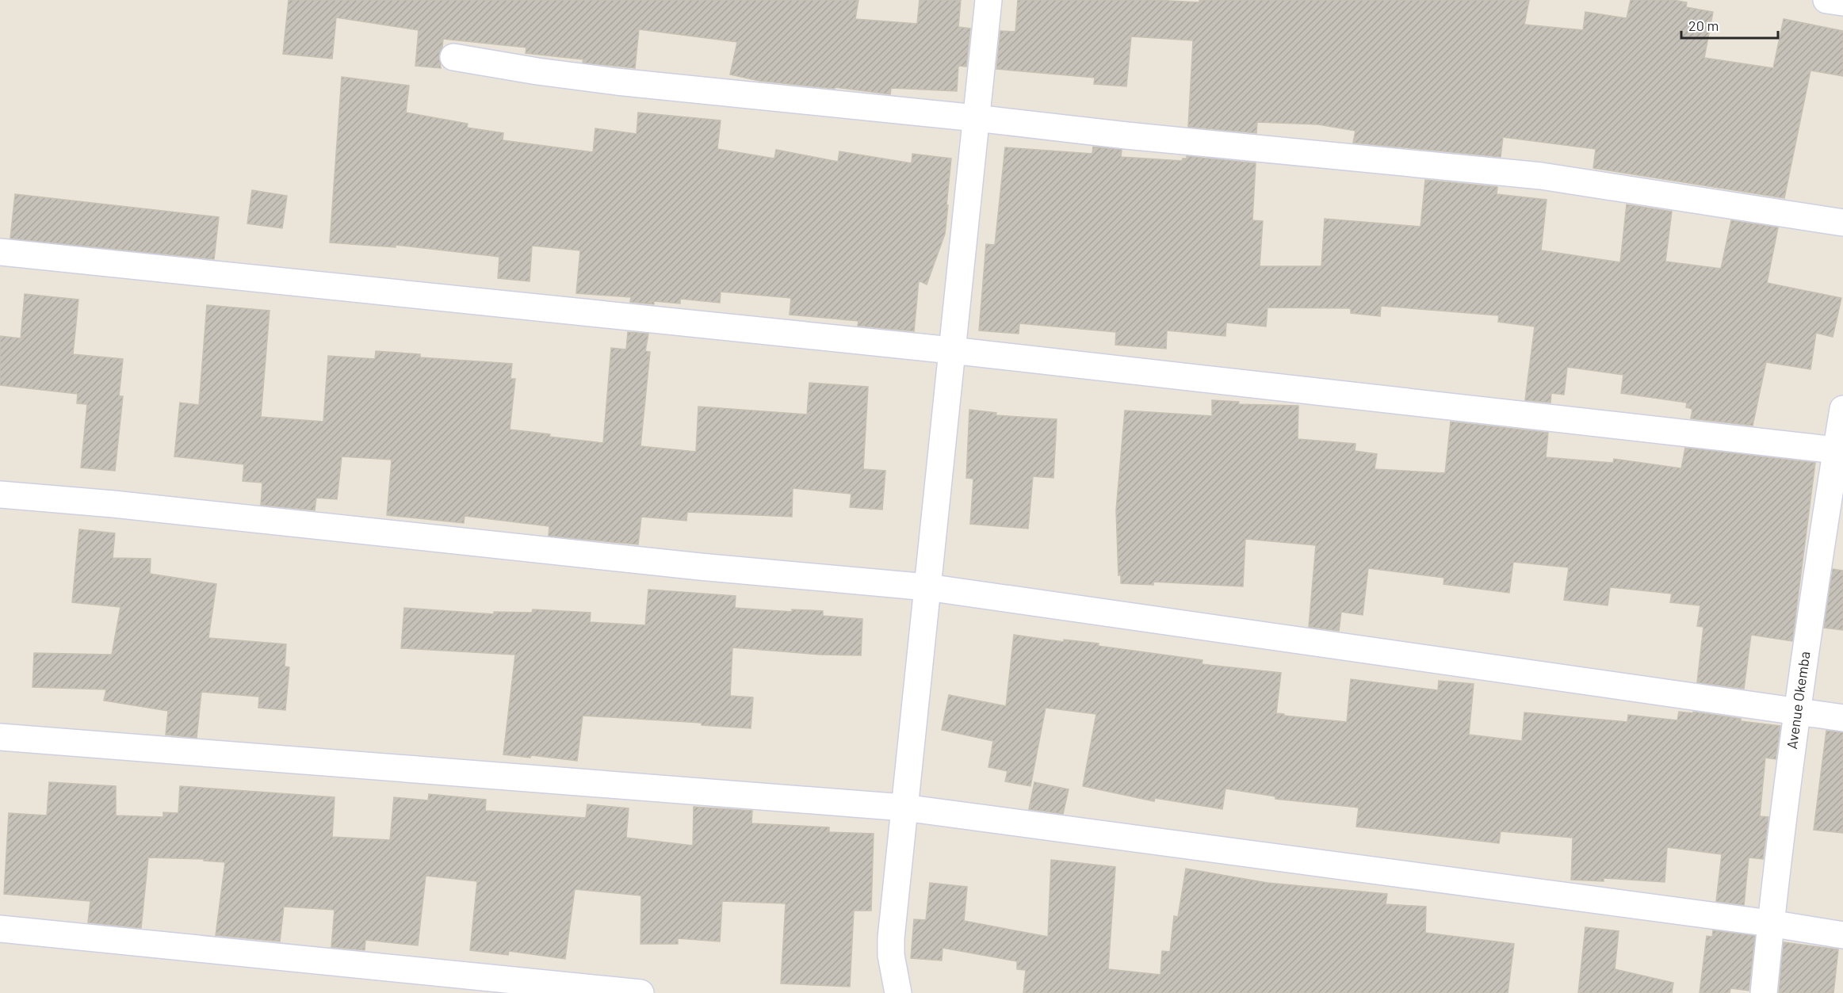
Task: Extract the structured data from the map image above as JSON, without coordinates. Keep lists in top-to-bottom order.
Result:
{
  "streets": {
    "street": ["Avenue Okemba"]
  },
  "scale_bar": "20 m"
}
